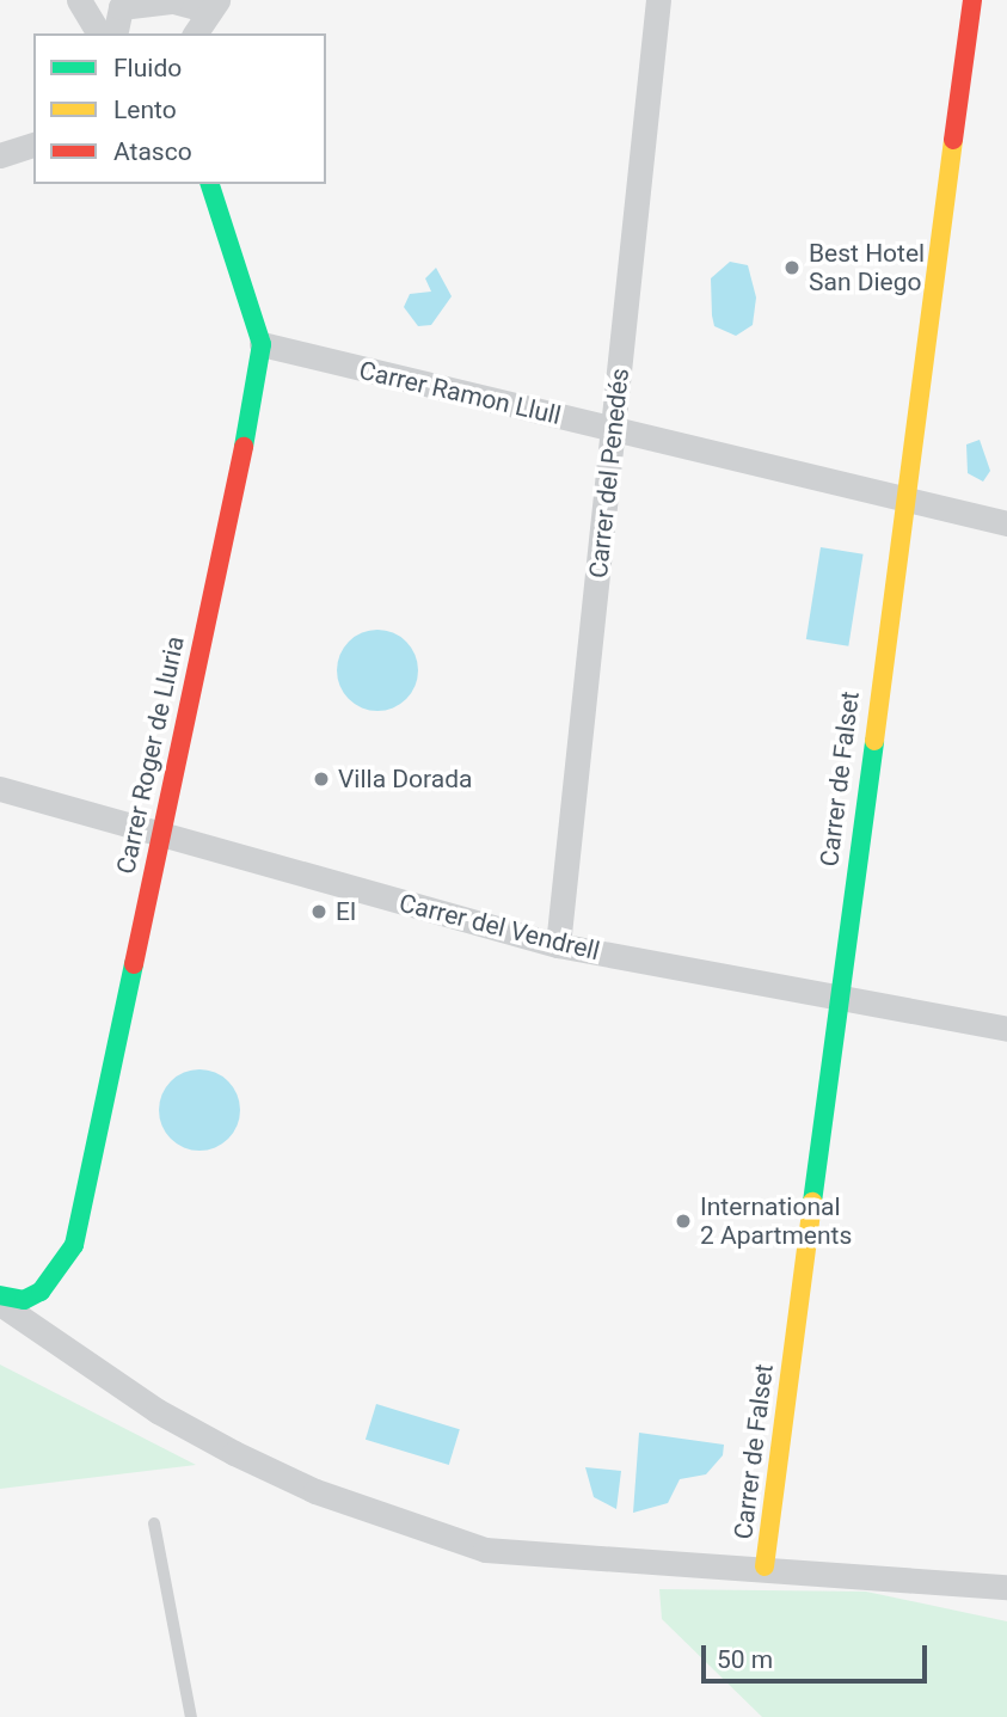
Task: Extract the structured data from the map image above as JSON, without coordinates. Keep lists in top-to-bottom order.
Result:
{
  "streets": {
    "street": [
      "Carrer Ramon Llull",
      "Carrer del Penedés",
      "Carrer Roger de Lluria",
      "Carrer de Falset",
      "Carrer del Vendrell"
    ]
  },
  "crossings": [
    ["Carrer Ramon Llull", "Carrer del Penedés"],
    ["Carrer Ramon Llull", "Carrer Roger de Lluria"],
    ["Carrer Ramon Llull", "Carrer de Falset"],
    ["Carrer del Penedés", "Carrer del Vendrell"],
    ["Carrer Roger de Lluria", "Carrer del Vendrell"],
    ["Carrer de Falset", "Carrer del Vendrell"]
  ],
  "places": [
    "Best Hotel San Diego",
    "Villa Dorada",
    "El",
    "International 2 Apartments"
  ],
  "legend": ["Fluido", "Lento", "Atasco"],
  "scale_bar": "50 m"
}
